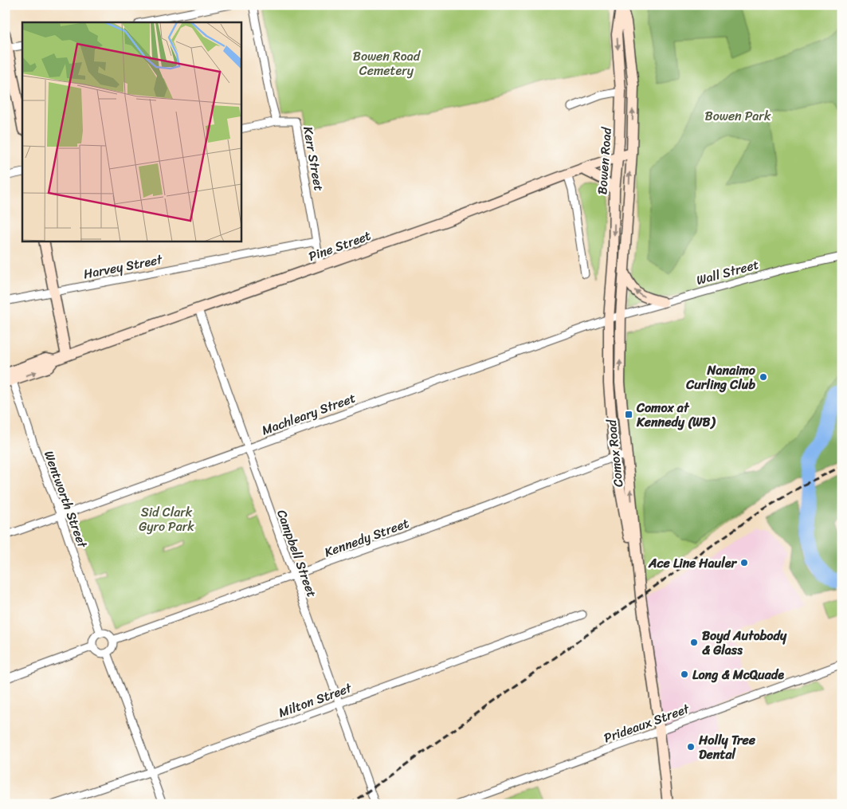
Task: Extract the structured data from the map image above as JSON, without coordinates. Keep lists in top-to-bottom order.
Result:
{
  "streets": {
    "main road": ["Bowen Road", "Pine Street", "Comox Road"],
    "street": [
      "Kerr Street",
      "Harvey Street",
      "Wall Street",
      "Machleary Street",
      "Wentworth Street",
      "Kennedy Street",
      "Campbell Street",
      "Milton Street",
      "Prideaux Street"
    ]
  },
  "crossings": [
    ["Kerr Street", "Pine Street"],
    ["Kerr Street", "Harvey Street"],
    ["Bowen Road", "Pine Street"],
    ["Bowen Road", "Wall Street"],
    ["Bowen Road", "Machleary Street"],
    ["Bowen Road", "Comox Road"],
    ["Pine Street", "Wentworth Street"],
    ["Pine Street", "Campbell Street"],
    ["Wall Street", "Machleary Street"],
    ["Wall Street", "Comox Road"],
    ["Machleary Street", "Comox Road"],
    ["Machleary Street", "Wentworth Street"],
    ["Machleary Street", "Campbell Street"],
    ["Comox Road", "Kennedy Street"],
    ["Comox Road", "Prideaux Street"],
    ["Wentworth Street", "Kennedy Street"],
    ["Kennedy Street", "Campbell Street"],
    ["Campbell Street", "Milton Street"]
  ],
  "parks": ["Bowen Road Cemetery", "Bowen Park", "Sid Clark Gyro Park"],
  "places": {
    "other": [
      "Nanaimo Curling Club",
      "Ace Line Hauler",
      "Boyd Autobody & Glass",
      "Long & McQuade",
      "Holly Tree Dental"
    ],
    "transit": ["Comox at Kennedy (WB)"]
  }
}
